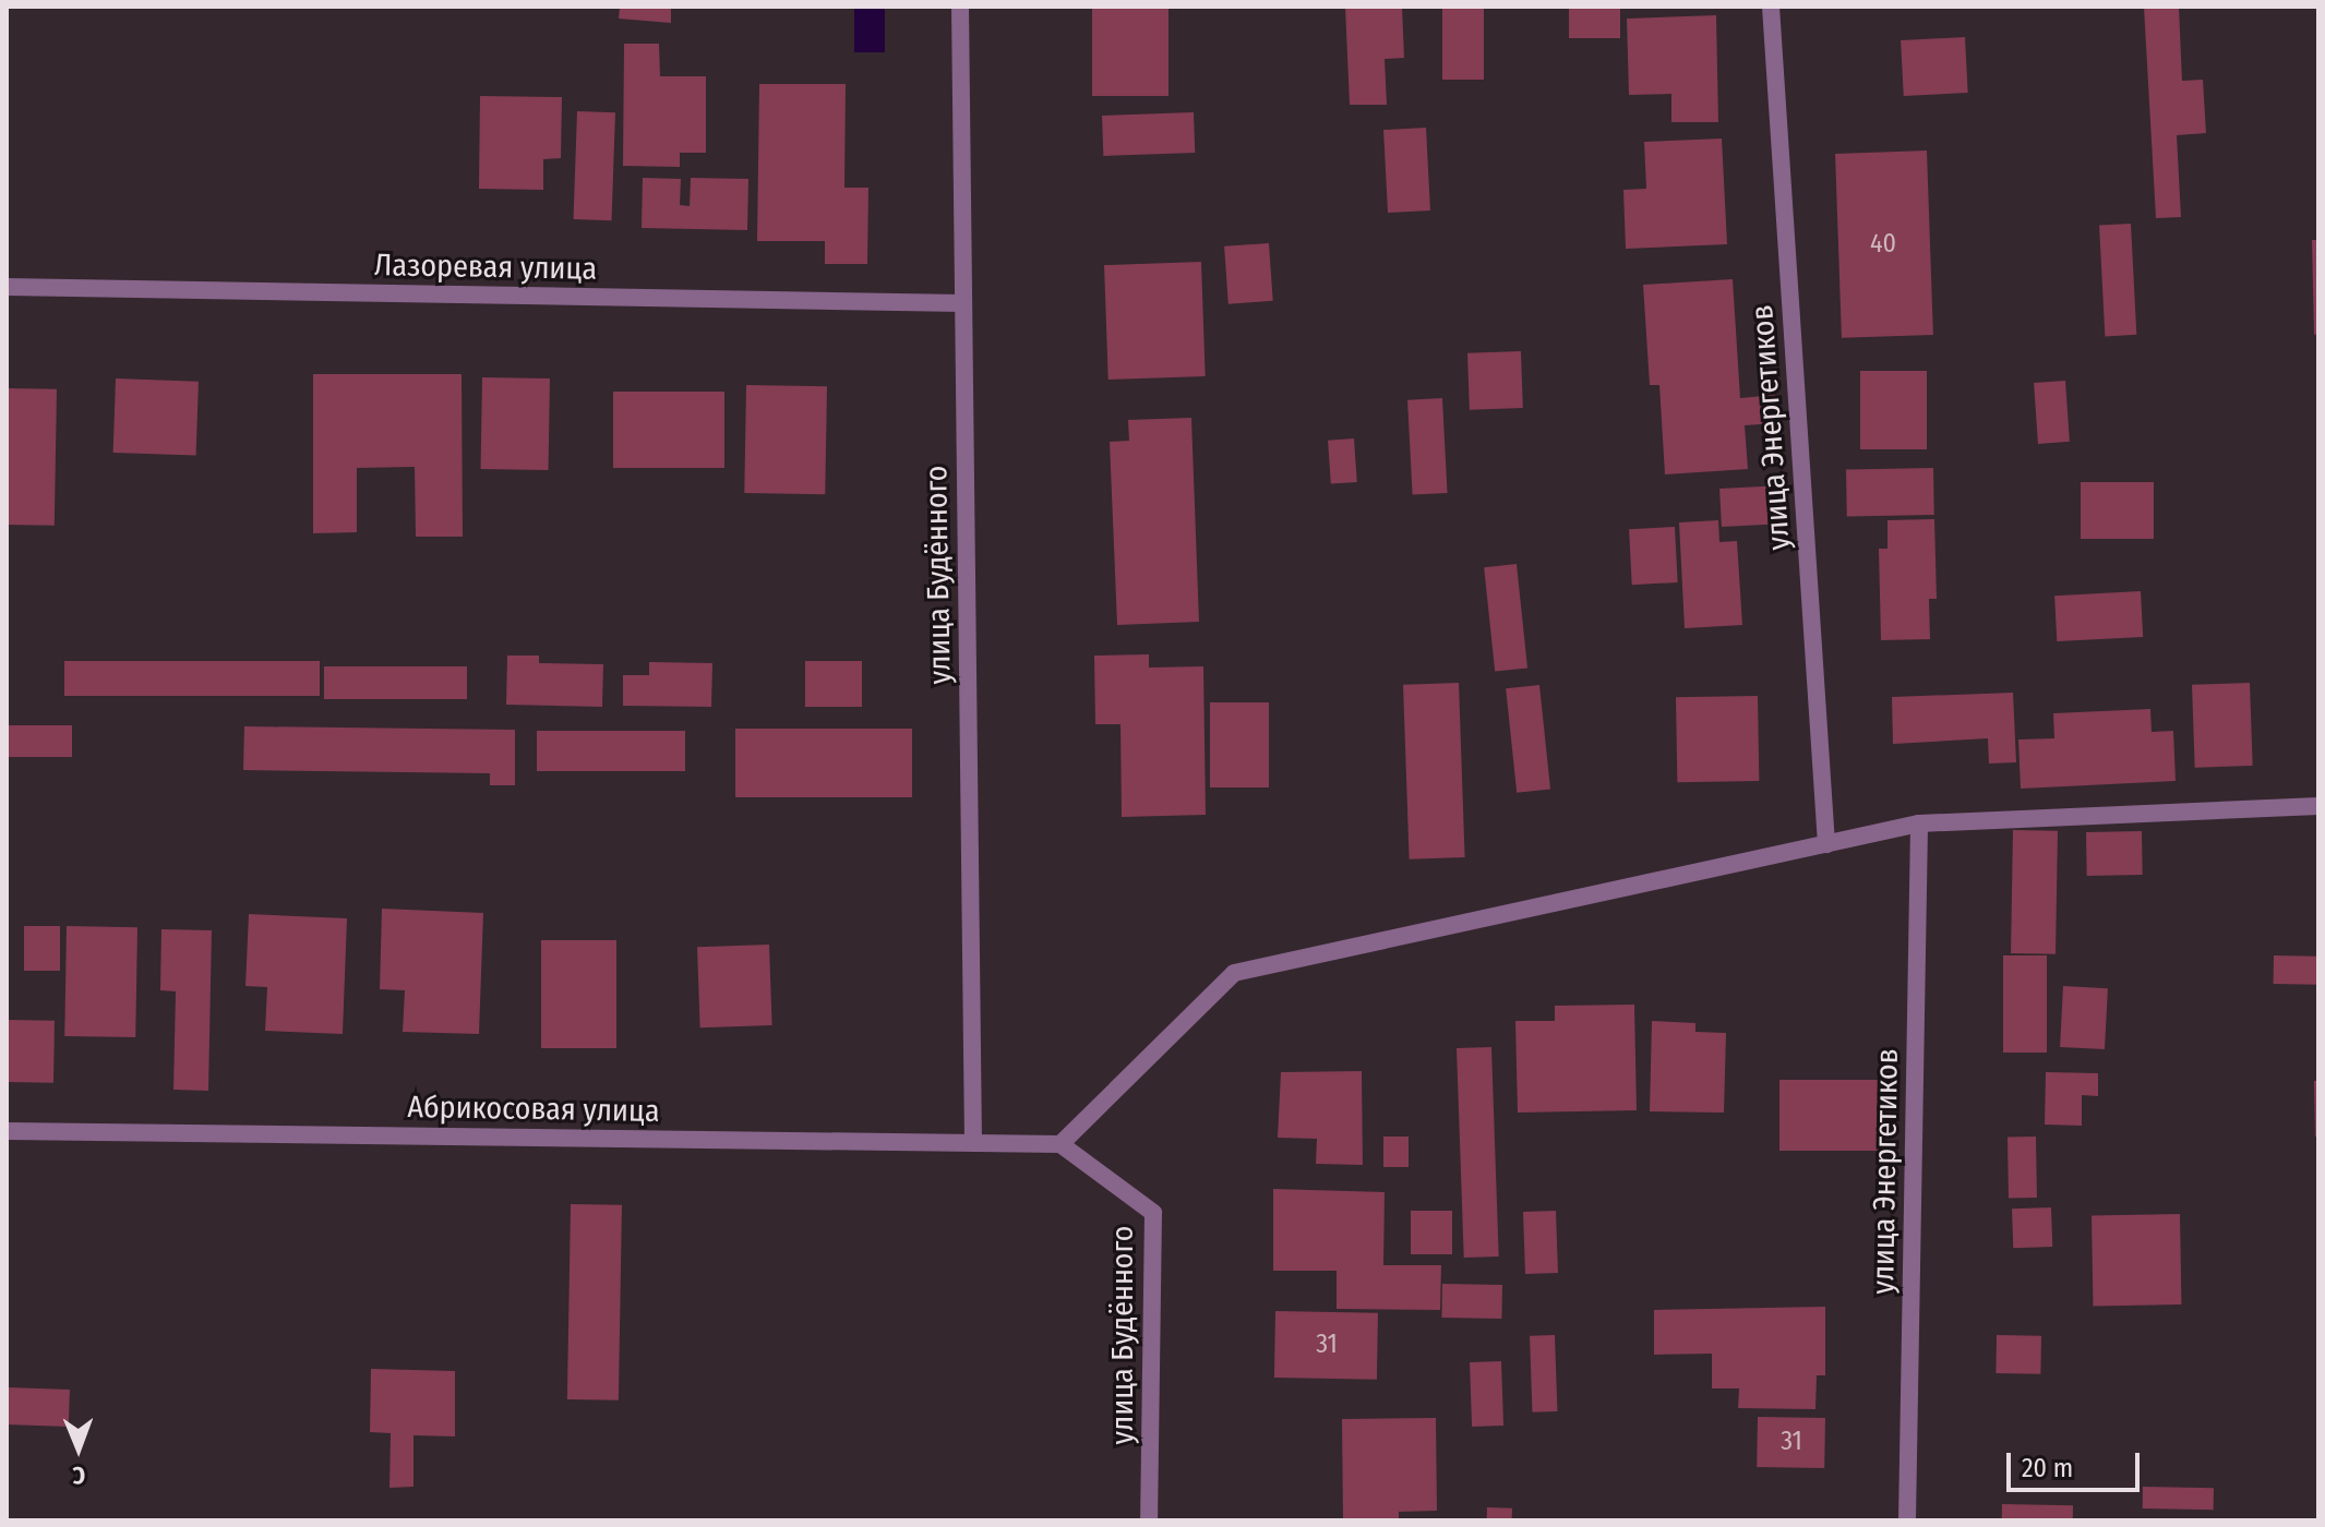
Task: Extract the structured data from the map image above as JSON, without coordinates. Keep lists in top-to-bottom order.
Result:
{
  "streets": {
    "street": [
      "Лазоревая улица",
      "улица Энергетиков",
      "улица Будённого",
      "Абрикосовая улица"
    ]
  },
  "crossings": [
    ["Лазоревая улица", "улица Будённого"],
    ["улица Будённого", "Абрикосовая улица"]
  ],
  "house_numbers": ["40", "31", "31"],
  "scale_bar": "20 m",
  "north": "bottom"
}
